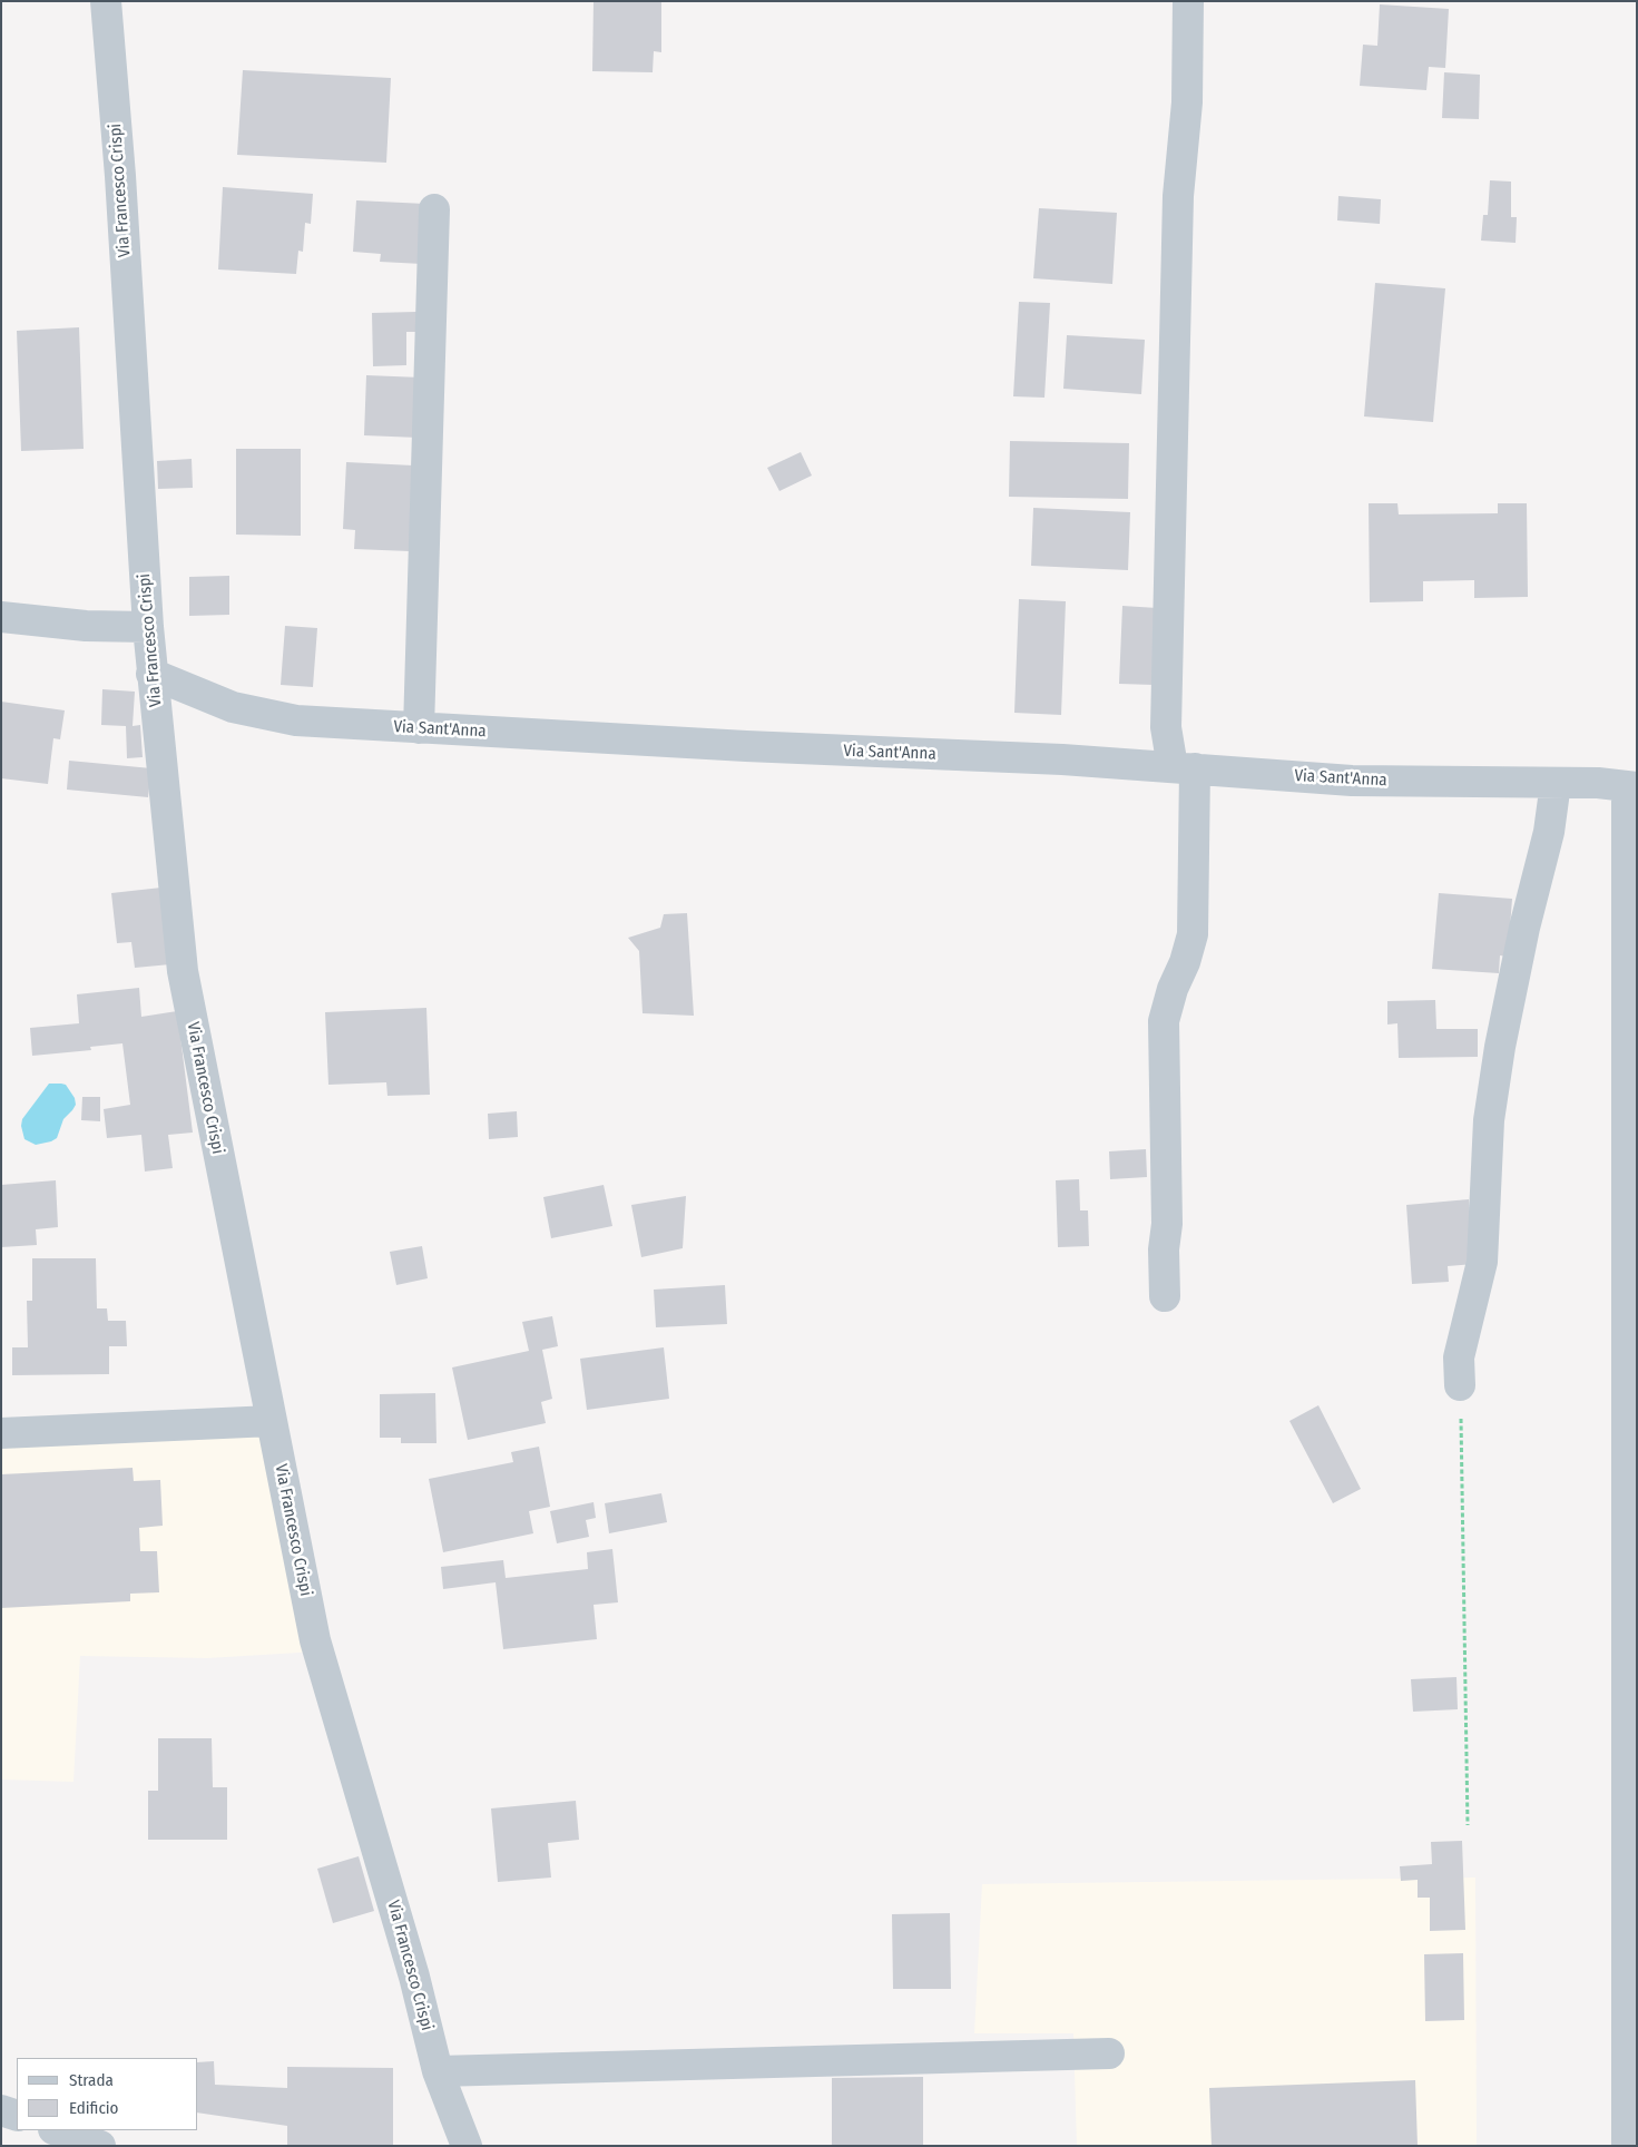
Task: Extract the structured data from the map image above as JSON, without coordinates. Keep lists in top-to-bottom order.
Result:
{
  "streets": {
    "street": ["Via Francesco Crispi", "Via Sant'Anna"]
  },
  "crossings": [
    ["Via Francesco Crispi", "Via Sant'Anna"]
  ],
  "legend": ["Strada", "Edificio"]
}
